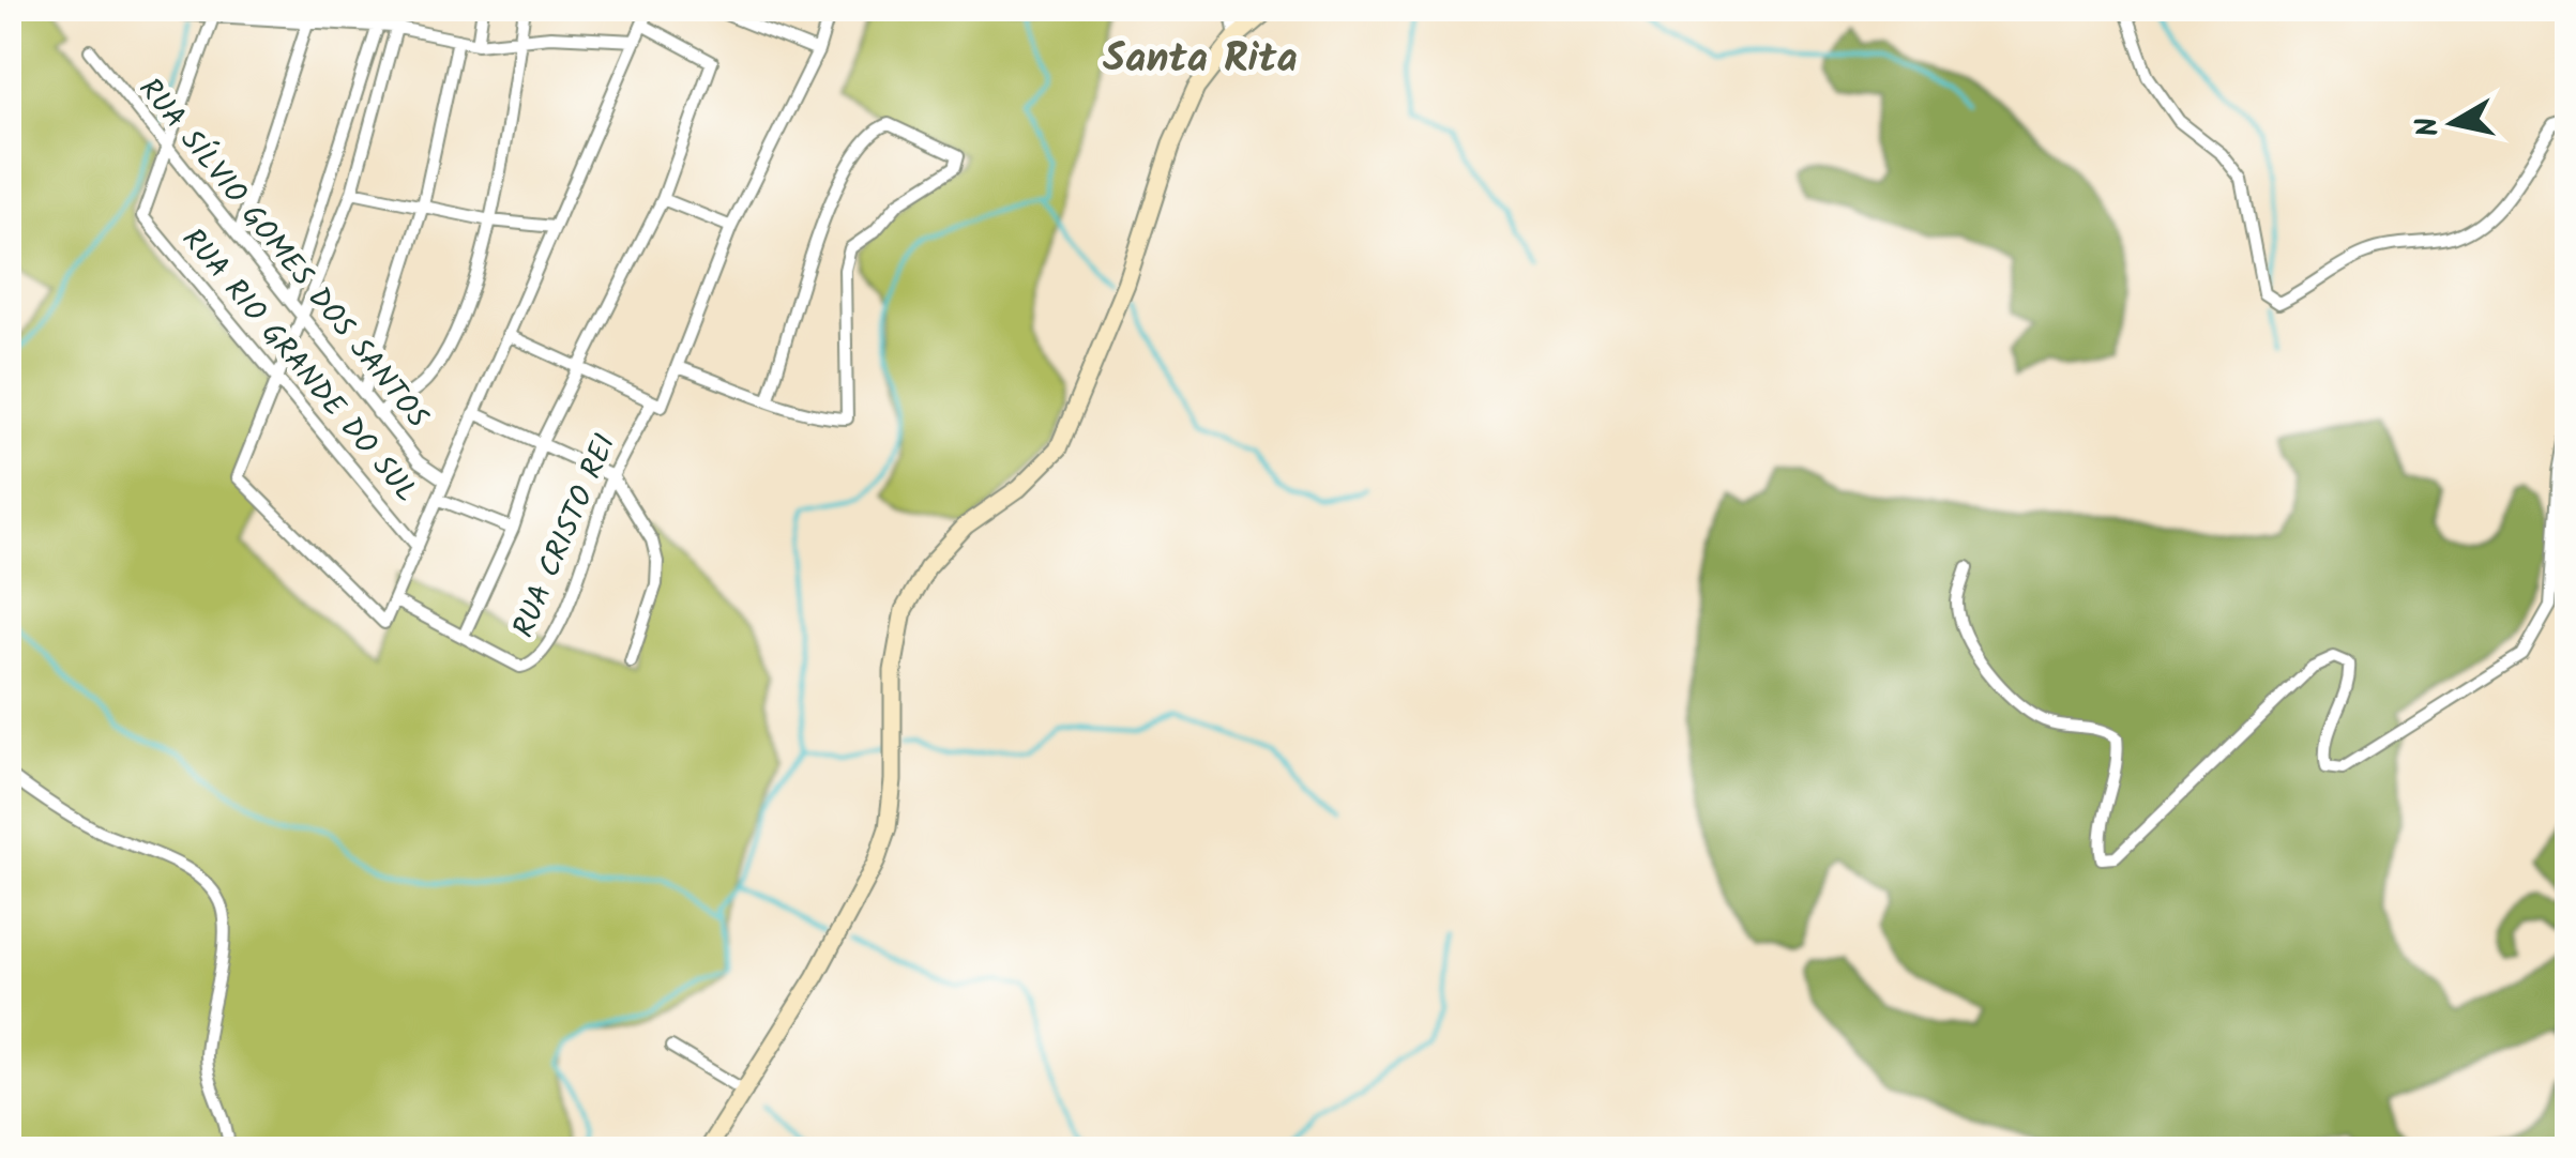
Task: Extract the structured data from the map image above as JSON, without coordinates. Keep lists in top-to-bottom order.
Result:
{
  "streets": {
    "street": ["RUA SÍLVIO GOMES DOS SANTOS", "RUA RIO GRANDE DO SUL", "RUA CRISTO REI"]
  },
  "crossings": [
    ["RUA SÍLVIO GOMES DOS SANTOS", "RUA RIO GRANDE DO SUL"]
  ],
  "districts": ["Santa Rita"],
  "north": "left"
}
